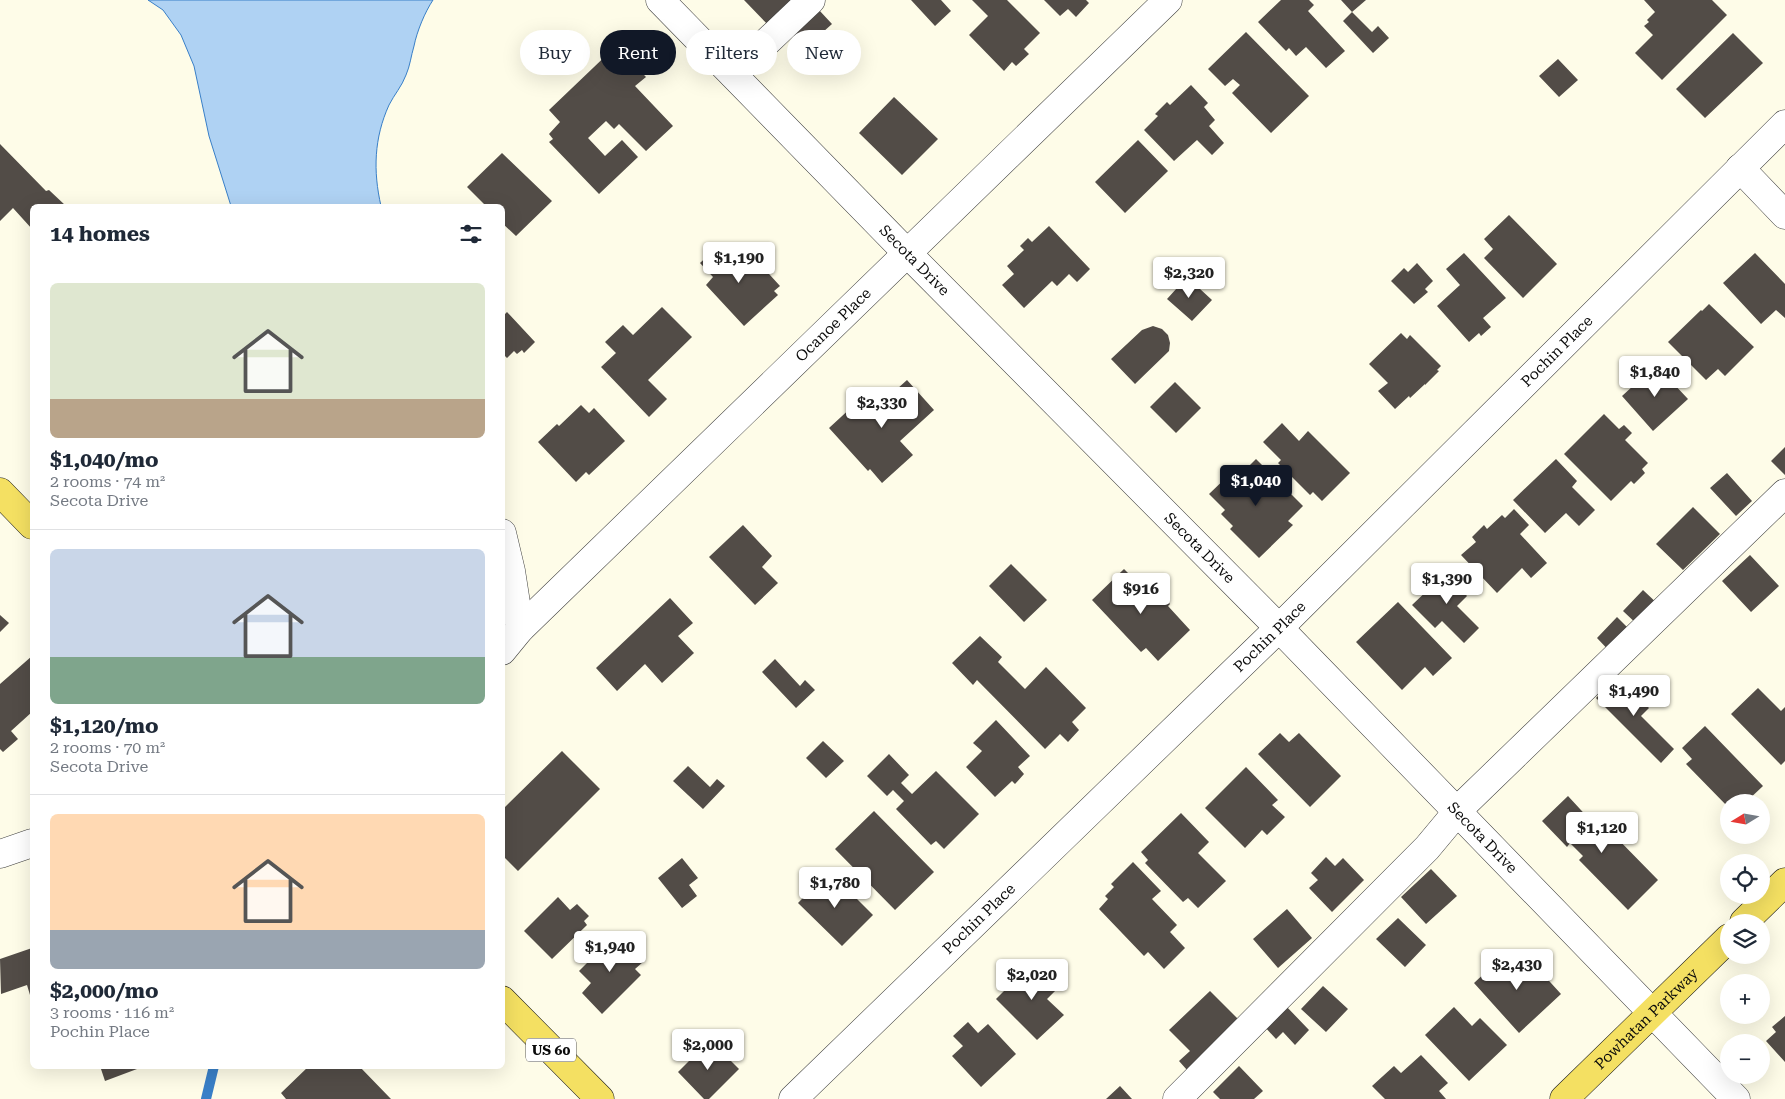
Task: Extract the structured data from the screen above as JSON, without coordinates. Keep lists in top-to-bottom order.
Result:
{
  "streets": {
    "main road": ["Powhatan Parkway", "US 60"],
    "street": ["Secota Drive", "Ocanoe Place", "Pochin Place"]
  },
  "crossings": [
    ["Secota Drive", "Ocanoe Place"],
    ["Secota Drive", "Pochin Place"],
    ["Secota Drive", "Powhatan Parkway"]
  ],
  "north": "left",
  "page": {
    "chip": [
      "Buy",
      "Rent",
      "Filters",
      "New"
    ],
    "heading": "14 homes",
    "price": [
      "$1,190",
      "$2,320",
      "$1,840",
      "$2,330",
      "$1,040",
      "$1,390",
      "$916",
      "$1,490",
      "$1,120",
      "$1,780",
      "$1,940",
      "$2,430",
      "$2,020",
      "$2,000"
    ],
    "list": [
      {
        "name": "$1,040/mo",
        "note": "2 rooms · 74 m² · Secota Drive"
      },
      {
        "name": "$1,120/mo",
        "note": "2 rooms · 70 m² · Secota Drive"
      },
      {
        "name": "$2,000/mo",
        "note": "3 rooms · 116 m² · Pochin Place"
      }
    ],
    "map_buttons": ["+", "−"]
  }
}
